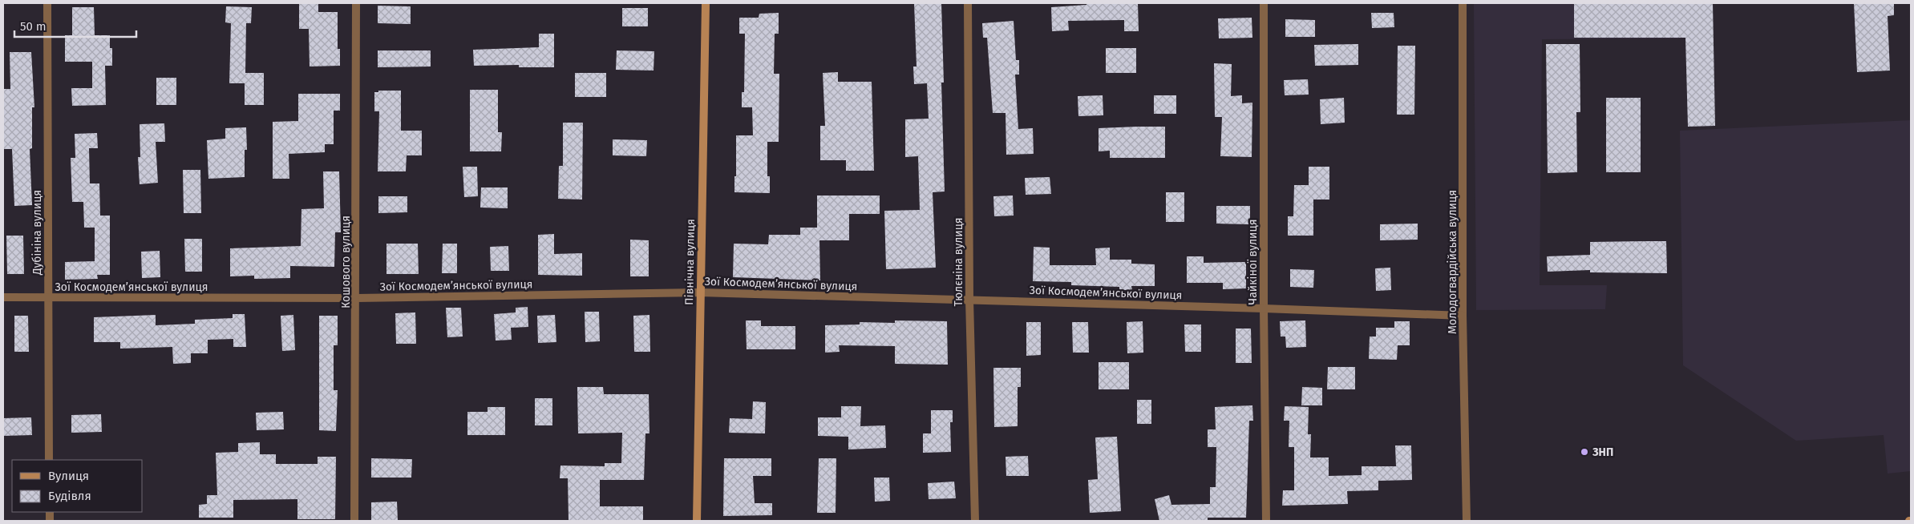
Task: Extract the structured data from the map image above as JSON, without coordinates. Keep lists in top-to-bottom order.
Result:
{
  "streets": {
    "street": [
      "Дубініна вулиця",
      "Кошового вулиця",
      "Північна вулиця",
      "Тюлєніна вулиця",
      "Чайкіної вулиця",
      "Молодогвардійська вулиця",
      "Зої Космодем’янської вулиця"
    ]
  },
  "crossings": [
    ["Дубініна вулиця", "Зої Космодем’янської вулиця"],
    ["Кошового вулиця", "Зої Космодем’янської вулиця"],
    ["Північна вулиця", "Зої Космодем’янської вулиця"],
    ["Тюлєніна вулиця", "Зої Космодем’янської вулиця"],
    ["Чайкіної вулиця", "Зої Космодем’янської вулиця"],
    ["Молодогвардійська вулиця", "Зої Космодем’янської вулиця"]
  ],
  "places": ["ЗНП"],
  "legend": ["Вулиця", "Будівля"],
  "scale_bar": "50 m"
}
